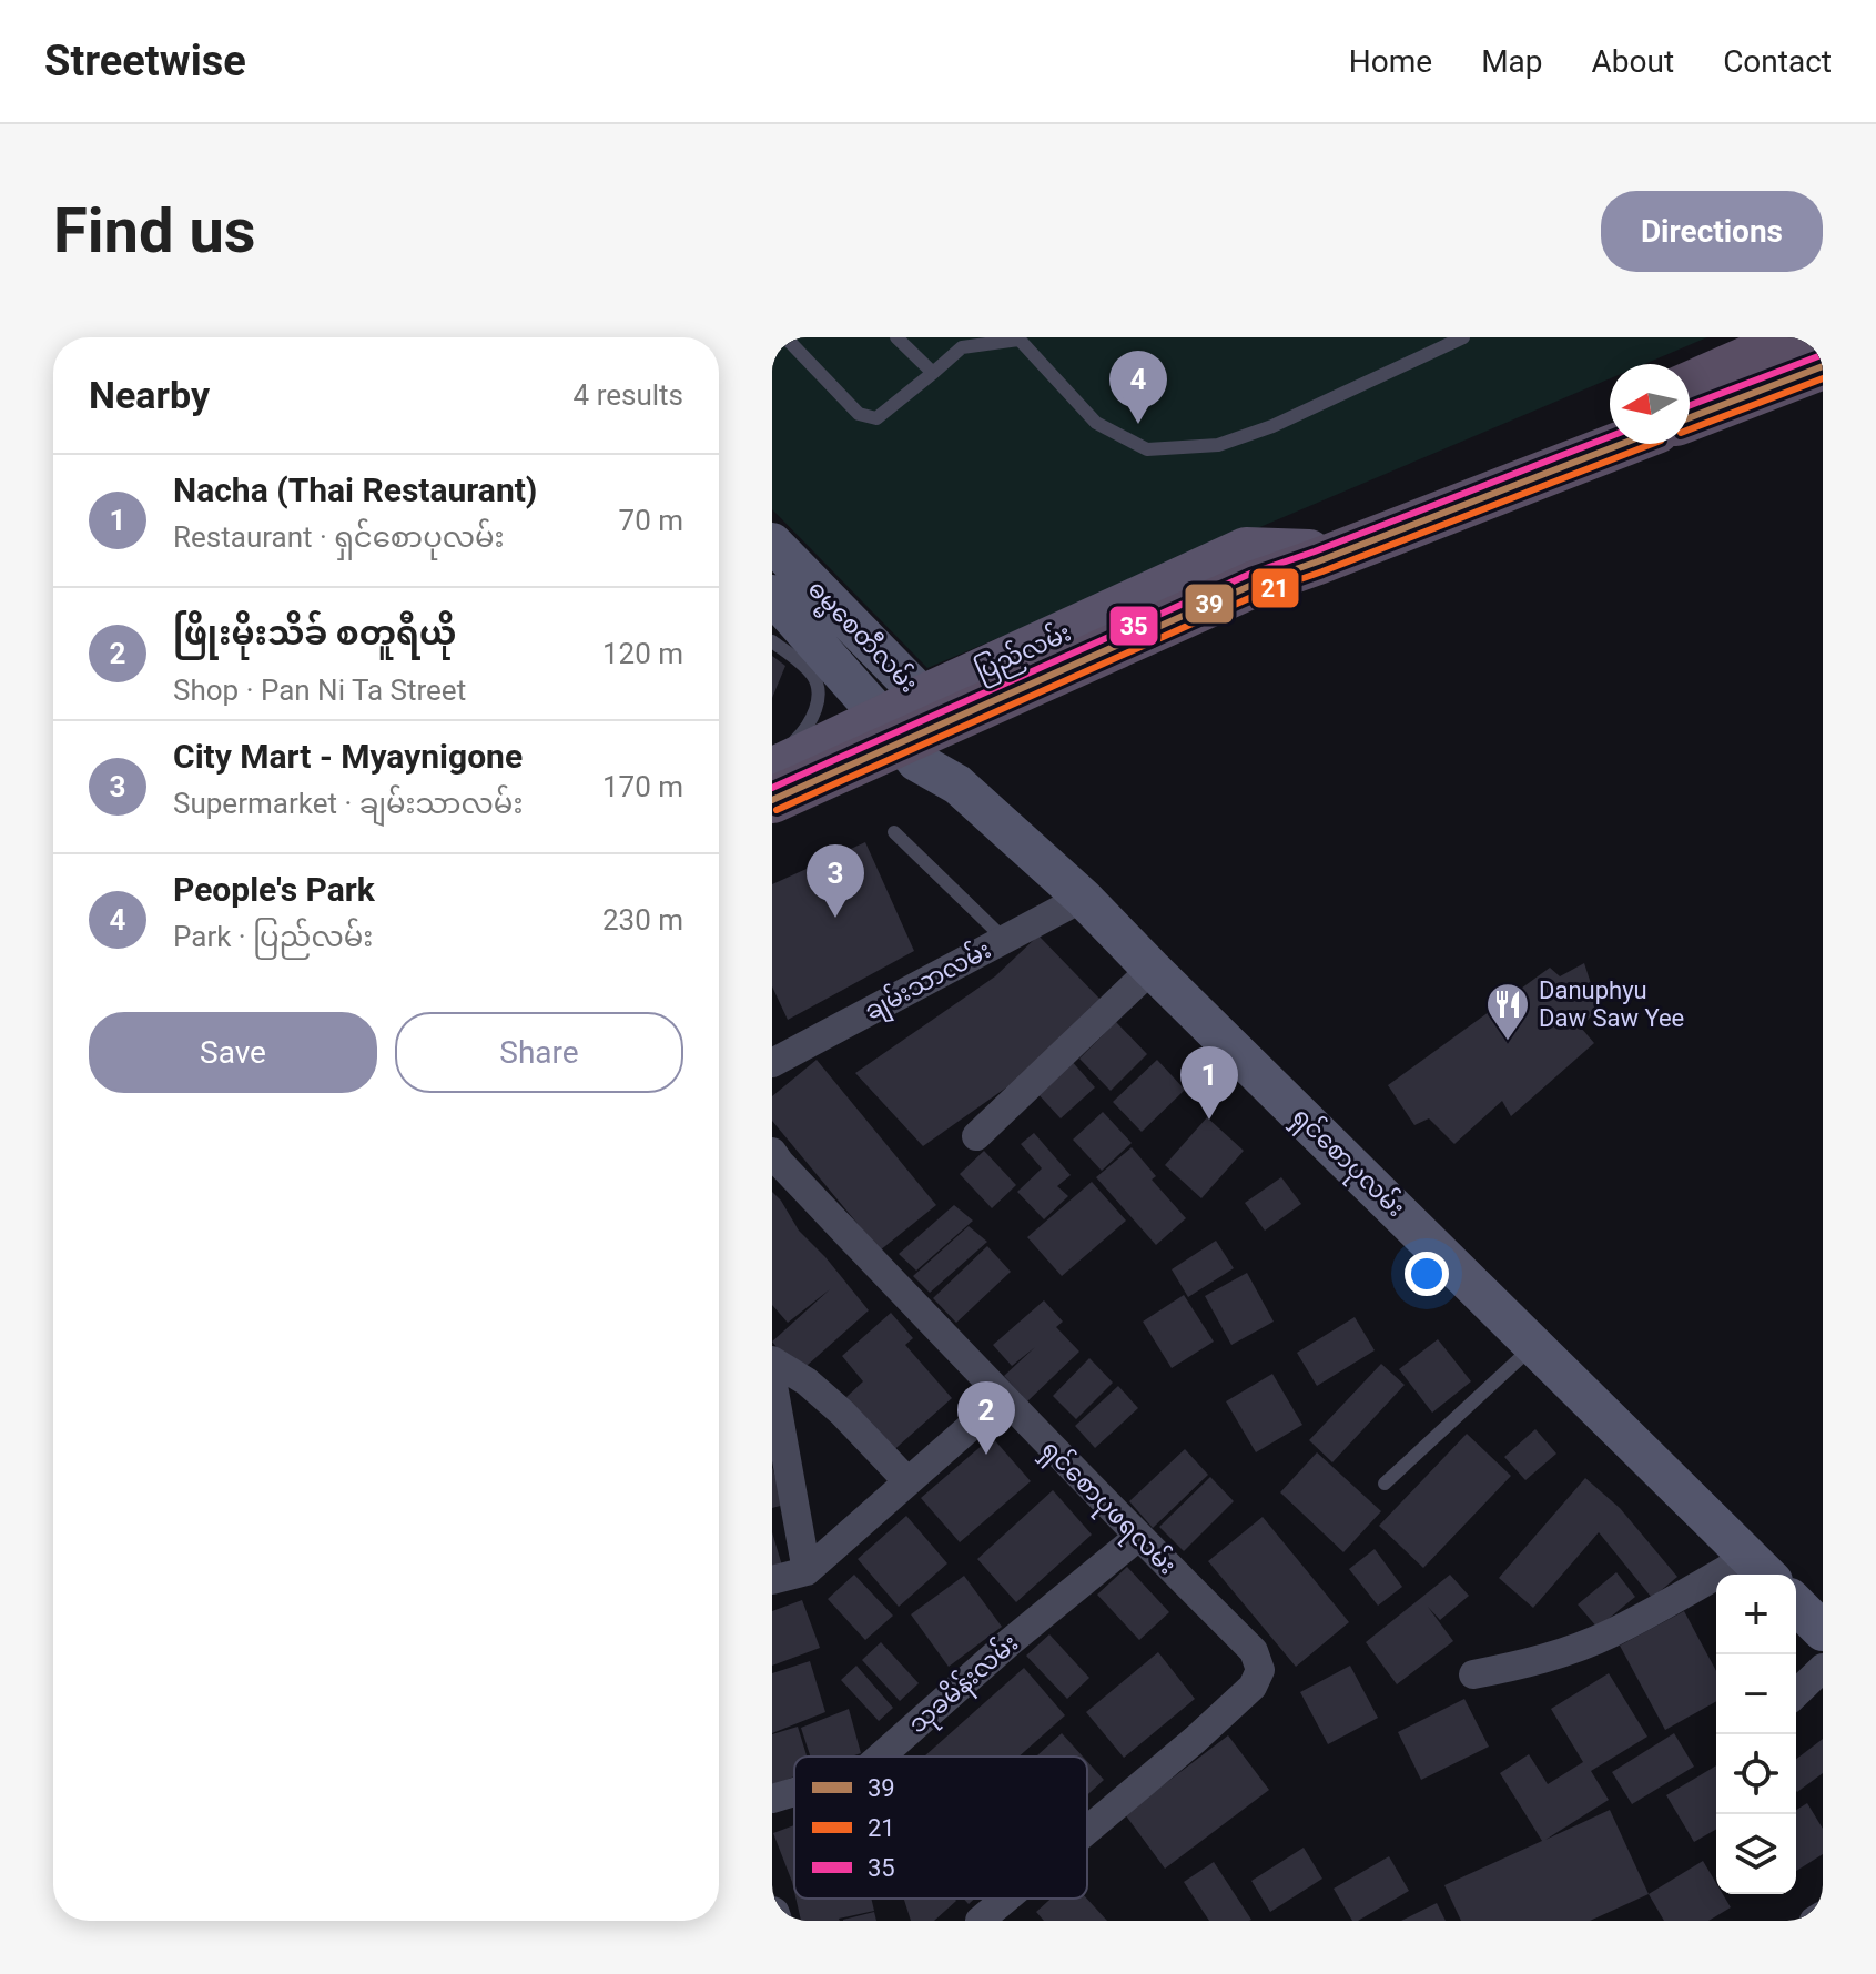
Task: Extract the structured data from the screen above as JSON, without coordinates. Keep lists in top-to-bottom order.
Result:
{
  "streets": {
    "highway": ["ပြည်လမ်း"],
    "main road": ["ဓမ္မစေတီလမ်း", "ရှင်စောပုလမ်း"],
    "street": ["ချမ်းသာလမ်း", "ရှင်စောပုဖရလမ်း", "သုခမိန်းလမ်း"]
  },
  "crossings": [
    ["ဓမ္မစေတီလမ်း", "ပြည်လမ်း"],
    ["ဓမ္မစေတီလမ်း", "ရှင်စောပုလမ်း"],
    ["ပြည်လမ်း", "ရှင်စောပုလမ်း"],
    ["ချမ်းသာလမ်း", "ရှင်စောပုလမ်း"],
    ["ရှင်စောပုဖရလမ်း", "သုခမိန်းလမ်း"]
  ],
  "places": {
    "restaurant": ["Danuphyu Daw Saw Yee"]
  },
  "lines": ["transit line 35", "transit line 39", "transit line 21"],
  "legend": ["39", "21", "35"],
  "north": "left",
  "page": {
    "header": "Streetwise",
    "nav": [
      "Home",
      "Map",
      "About",
      "Contact"
    ],
    "buttons": [
      "Directions",
      ["Save", "Share"]
    ],
    "title": "Find us",
    "heading": ["Nearby", "4 results"],
    "pins": [
      "4",
      "3",
      "1",
      "2"
    ],
    "list": [
      {
        "mark": "1",
        "name": "Nacha (Thai Restaurant)",
        "note": "Restaurant · ရှင်စောပုလမ်း",
        "value": "70 m"
      },
      {
        "mark": "2",
        "name": "ဖြိုးမိုးသိခ် စတူရီယို",
        "note": "Shop · Pan Ni Ta Street",
        "value": "120 m"
      },
      {
        "mark": "3",
        "name": "City Mart - Myaynigone",
        "note": "Supermarket · ချမ်းသာလမ်း",
        "value": "170 m"
      },
      {
        "mark": "4",
        "name": "People's Park",
        "note": "Park · ပြည်လမ်း",
        "value": "230 m"
      }
    ],
    "map_buttons": ["+", "−"]
  }
}
